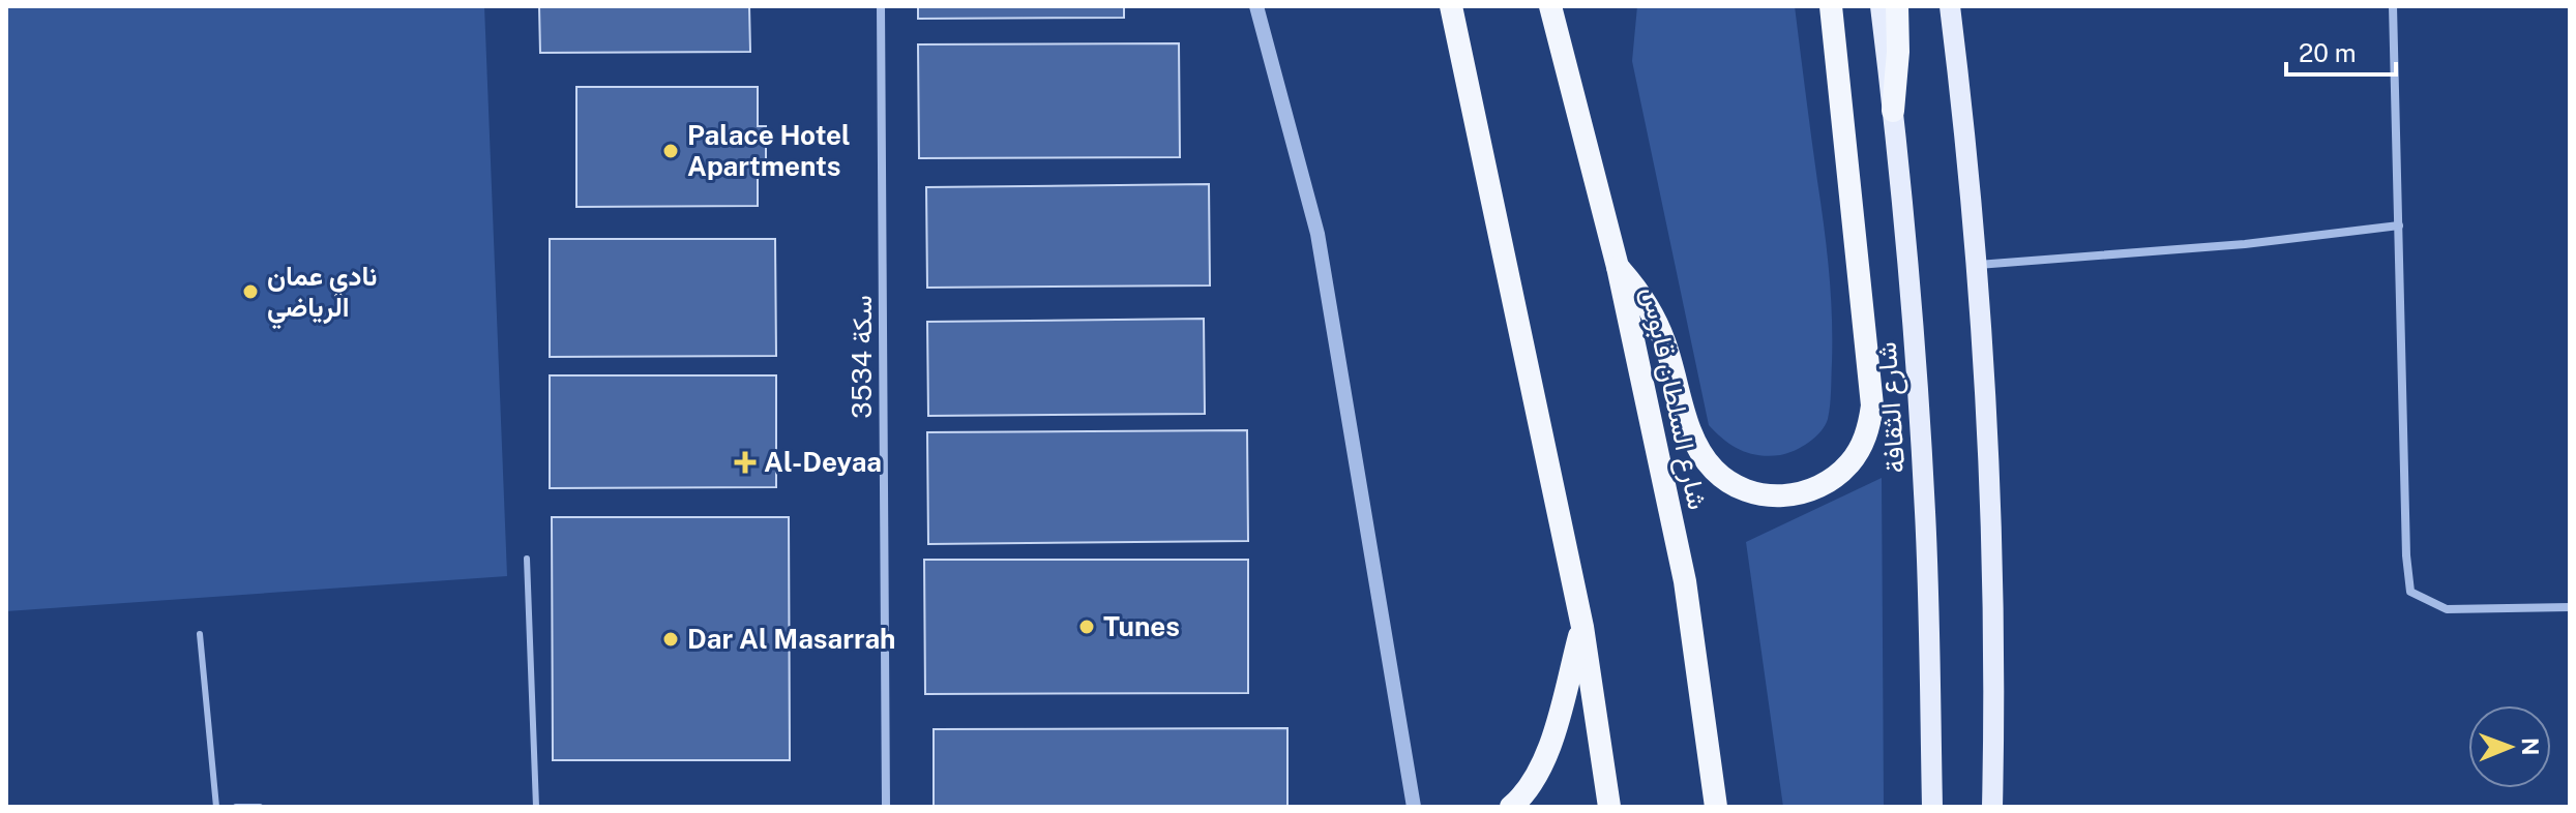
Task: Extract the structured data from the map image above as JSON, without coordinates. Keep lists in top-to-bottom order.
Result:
{
  "streets": {
    "highway": ["شارع السلطان قابوس"],
    "main road": ["شارع الثقافة"],
    "street": ["سكة 3534"]
  },
  "places": {
    "other": [
      "Palace Hotel Apartments",
      "نادي عمان الرياضي",
      "Tunes",
      "Dar Al Masarrah"
    ],
    "health": ["Al-Deyaa"]
  },
  "scale_bar": "20 m",
  "north": "right"
}
